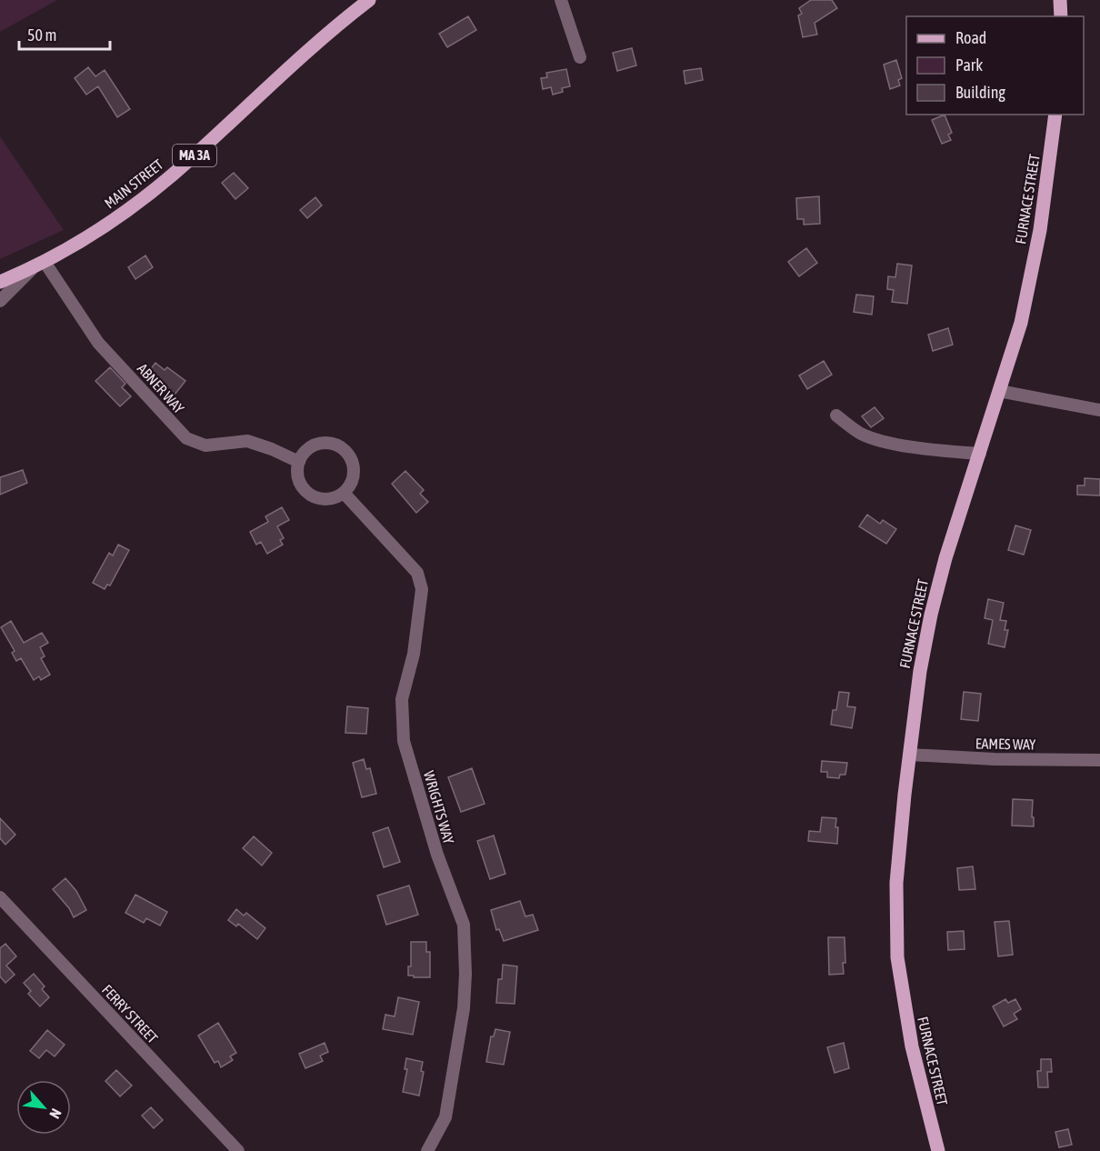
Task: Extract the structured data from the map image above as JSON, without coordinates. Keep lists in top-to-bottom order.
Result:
{
  "streets": {
    "main road": ["MA 3A", "MAIN STREET", "FURNACE STREET"],
    "street": [
      "ABNER WAY",
      "EAMES WAY",
      "WRIGHTS WAY",
      "FERRY STREET"
    ]
  },
  "crossings": [
    ["MAIN STREET", "ABNER WAY"],
    ["FURNACE STREET", "EAMES WAY"],
    ["ABNER WAY", "WRIGHTS WAY"]
  ],
  "legend": ["Road", "Park", "Building"],
  "scale_bar": "50 m",
  "north": "bottom right"
}
